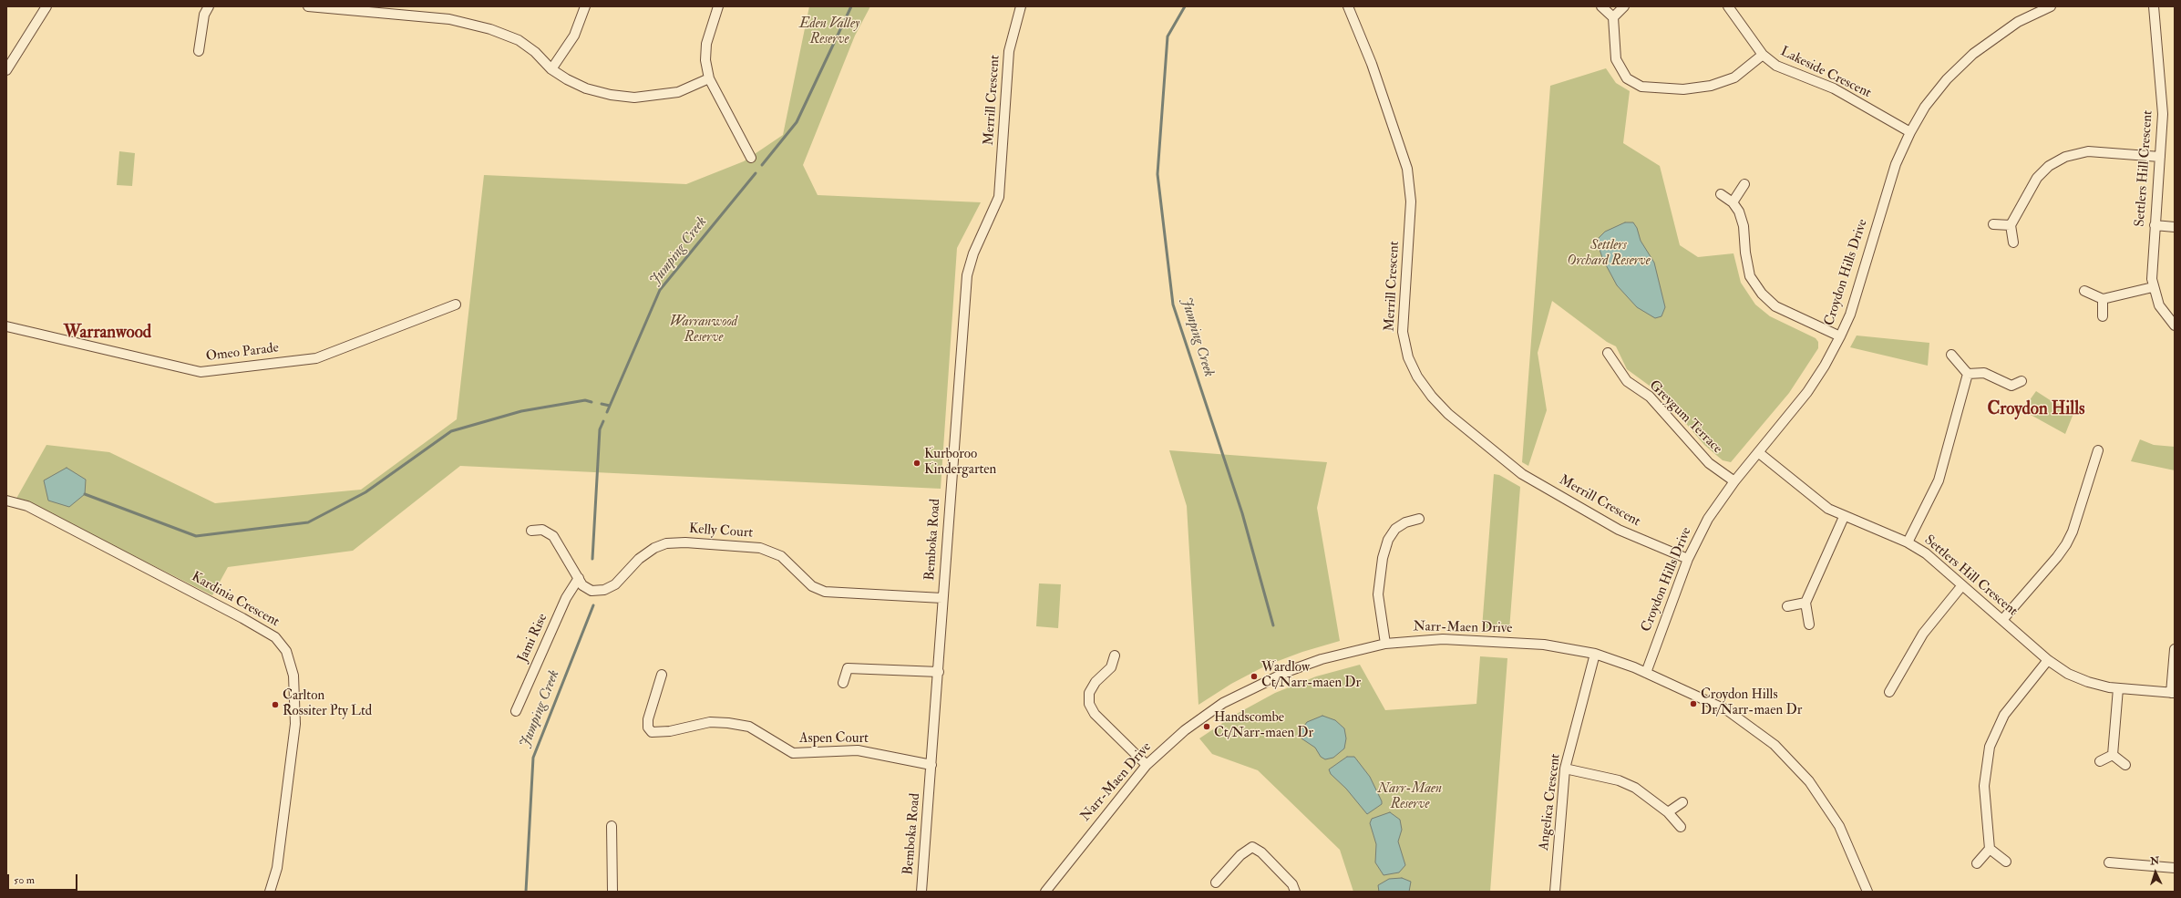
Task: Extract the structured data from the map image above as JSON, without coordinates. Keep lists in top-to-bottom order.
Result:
{
  "streets": {
    "street": [
      "Lakeside Crescent",
      "Merrill Crescent",
      "Settlers Hill Crescent",
      "Croydon Hills Drive",
      "Omeo Parade",
      "Greygum Terrace",
      "Kelly Court",
      "Bemboka Road",
      "Kardinia Crescent",
      "Narr-Maen Drive",
      "Jami Rise",
      "Aspen Court",
      "Angelica Crescent"
    ]
  },
  "crossings": [
    ["Lakeside Crescent", "Croydon Hills Drive"],
    ["Merrill Crescent", "Croydon Hills Drive"],
    ["Merrill Crescent", "Bemboka Road"],
    ["Settlers Hill Crescent", "Croydon Hills Drive"],
    ["Croydon Hills Drive", "Greygum Terrace"],
    ["Croydon Hills Drive", "Narr-Maen Drive"],
    ["Kelly Court", "Bemboka Road"],
    ["Kelly Court", "Jami Rise"],
    ["Bemboka Road", "Aspen Court"],
    ["Narr-Maen Drive", "Angelica Crescent"]
  ],
  "districts": ["Warranwood", "Croydon Hills"],
  "water": ["Jumping Creek"],
  "parks": [
    "Eden Valley Reserve",
    "Settlers Orchard Reserve",
    "Warranwood Reserve",
    "Narr-Maen Reserve"
  ],
  "places": [
    "Kurboroo Kindergarten",
    "Wardlow Ct/Narr-maen Dr",
    "Croydon Hills Dr/Narr-maen Dr",
    "Carlton Rossiter Pty Ltd",
    "Handscombe Ct/Narr-maen Dr"
  ],
  "scale_bar": "50 m",
  "north": "top"
}
